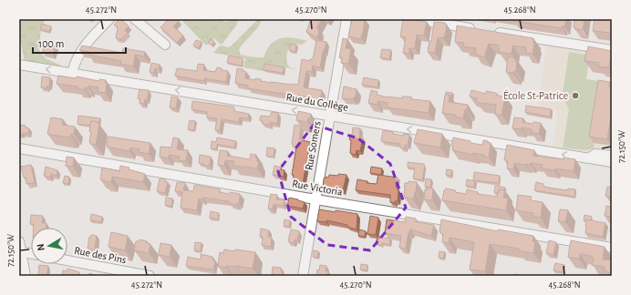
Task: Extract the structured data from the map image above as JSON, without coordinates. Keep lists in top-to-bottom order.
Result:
{
  "streets": {
    "street": [
      "Rue du Collège",
      "Rue Somers",
      "Rue Victoria",
      "Rue des Pins"
    ]
  },
  "crossings": [
    ["Rue du Collège", "Rue Somers"],
    ["Rue Somers", "Rue Victoria"]
  ],
  "one_way": ["Rue du Collège"],
  "places": ["École St-Patrice"],
  "scale_bar": "100 m",
  "north": "left",
  "coordinates": [
    "45.272°N",
    "45.270°N",
    "45.268°N",
    "72.150°W"
  ]
}
